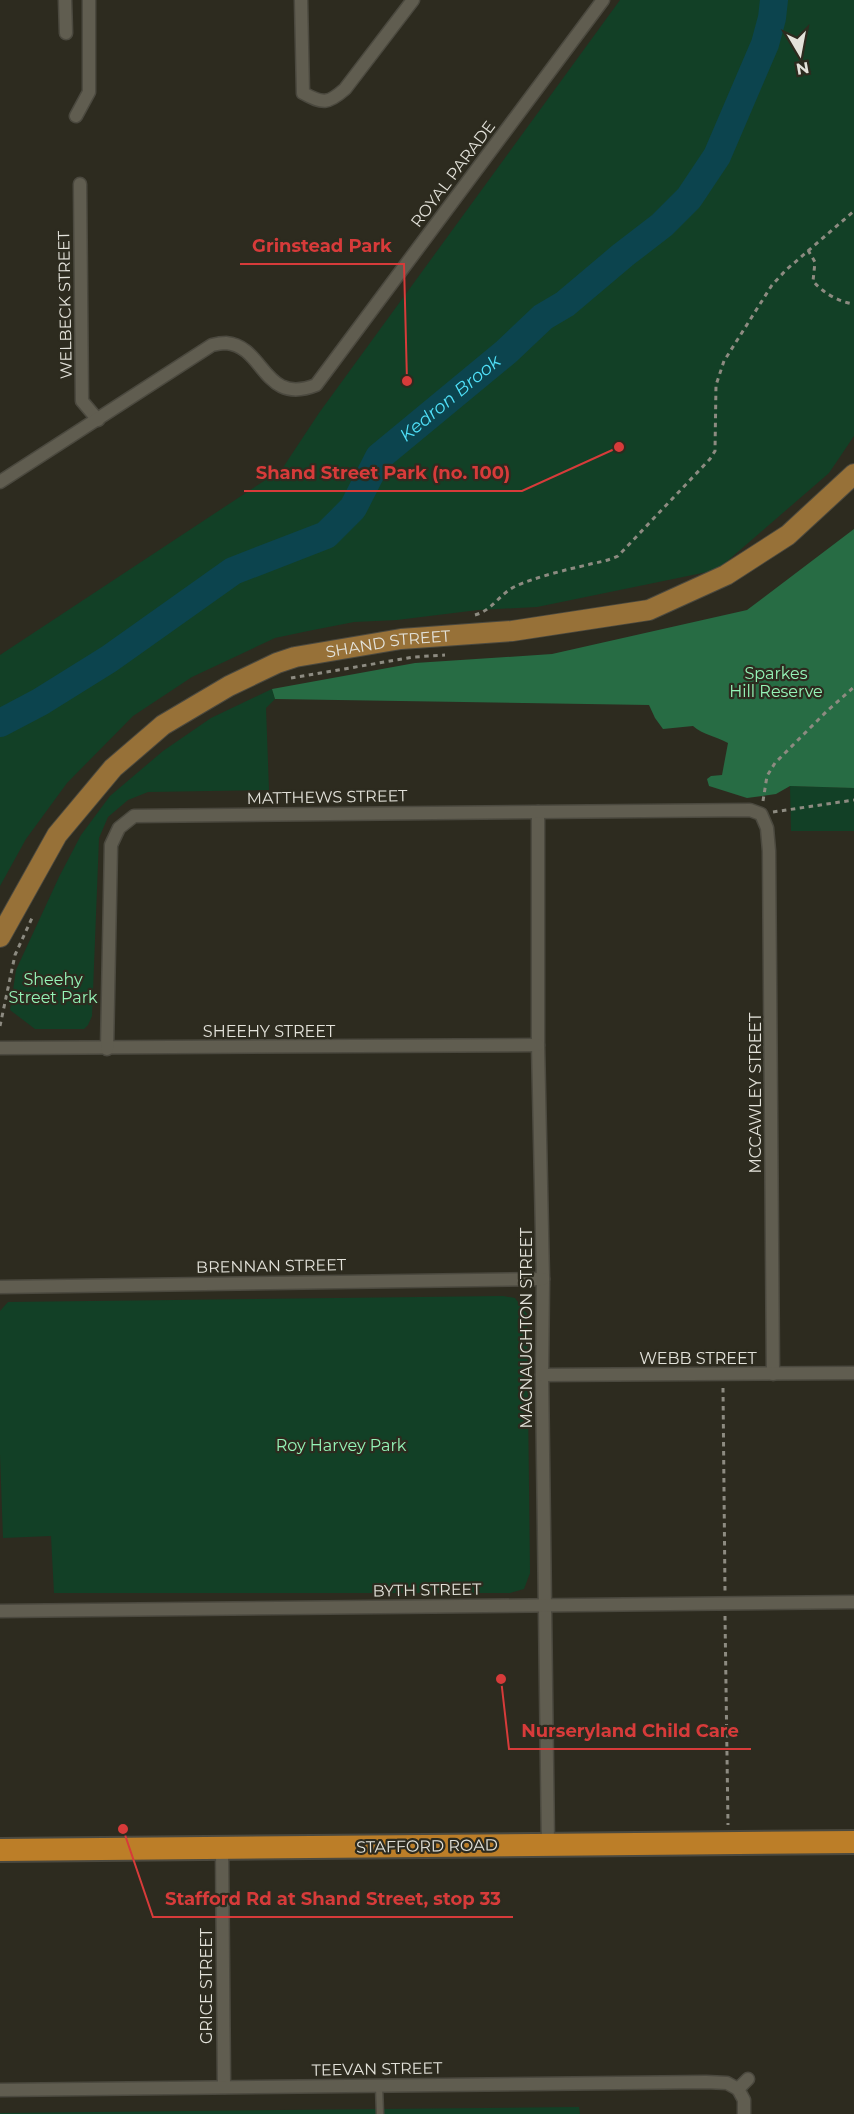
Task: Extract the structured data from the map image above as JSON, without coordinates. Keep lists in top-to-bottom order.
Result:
{
  "streets": {
    "highway": ["STAFFORD ROAD"],
    "main road": ["SHAND STREET"],
    "street": [
      "ROYAL PARADE",
      "WELBECK STREET",
      "MATTHEWS STREET",
      "SHEEHY STREET",
      "MCCAWLEY STREET",
      "BRENNAN STREET",
      "MACNAUGHTON STREET",
      "WEBB STREET",
      "BYTH STREET",
      "GRICE STREET",
      "TEEVAN STREET"
    ]
  },
  "crossings": [
    ["ROYAL PARADE", "WELBECK STREET"],
    ["MATTHEWS STREET", "SHEEHY STREET"],
    ["MATTHEWS STREET", "MCCAWLEY STREET"],
    ["MATTHEWS STREET", "MACNAUGHTON STREET"],
    ["SHEEHY STREET", "MACNAUGHTON STREET"],
    ["MCCAWLEY STREET", "WEBB STREET"],
    ["BRENNAN STREET", "MACNAUGHTON STREET"],
    ["MACNAUGHTON STREET", "WEBB STREET"],
    ["MACNAUGHTON STREET", "BYTH STREET"],
    ["MACNAUGHTON STREET", "STAFFORD ROAD"],
    ["STAFFORD ROAD", "GRICE STREET"],
    ["GRICE STREET", "TEEVAN STREET"]
  ],
  "water": ["Kedron Brook"],
  "parks": ["Sparkes Hill Reserve", "Sheehy Street Park", "Roy Harvey Park"],
  "places": [
    "Grinstead Park",
    "Shand Street Park (no. 100)",
    "Nurseryland Child Care",
    "Stafford Rd at Shand Street, stop 33"
  ],
  "north": "bottom"
}
